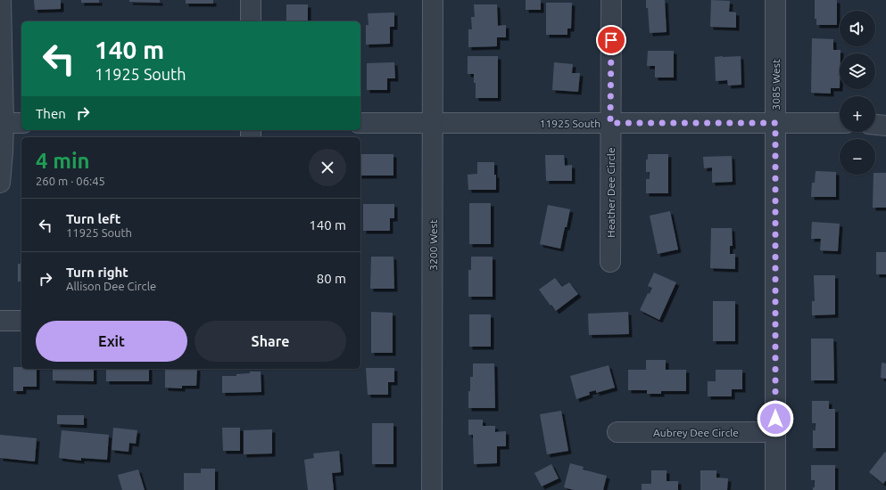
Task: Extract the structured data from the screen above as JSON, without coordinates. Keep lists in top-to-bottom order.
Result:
{
  "streets": {
    "street": [
      "3085 West",
      "11925 South",
      "Heather Dee Circle",
      "3200 West",
      "Aubrey Dee Circle"
    ]
  },
  "crossings": [
    ["3085 West", "11925 South"],
    ["3085 West", "Aubrey Dee Circle"],
    ["11925 South", "Heather Dee Circle"],
    ["11925 South", "3200 West"]
  ],
  "page": {
    "map_buttons": ["+", "−"],
    "turn": ["140 m", "11925 South"],
    "then": "Then",
    "heading": ["4 min", "260 m · 06:45"],
    "list": [
      {
        "name": "Turn left",
        "note": "11925 South",
        "value": "140 m"
      },
      {
        "name": "Turn right",
        "note": "Allison Dee Circle",
        "value": "80 m"
      }
    ],
    "buttons": ["Exit", "Share"]
  }
}
